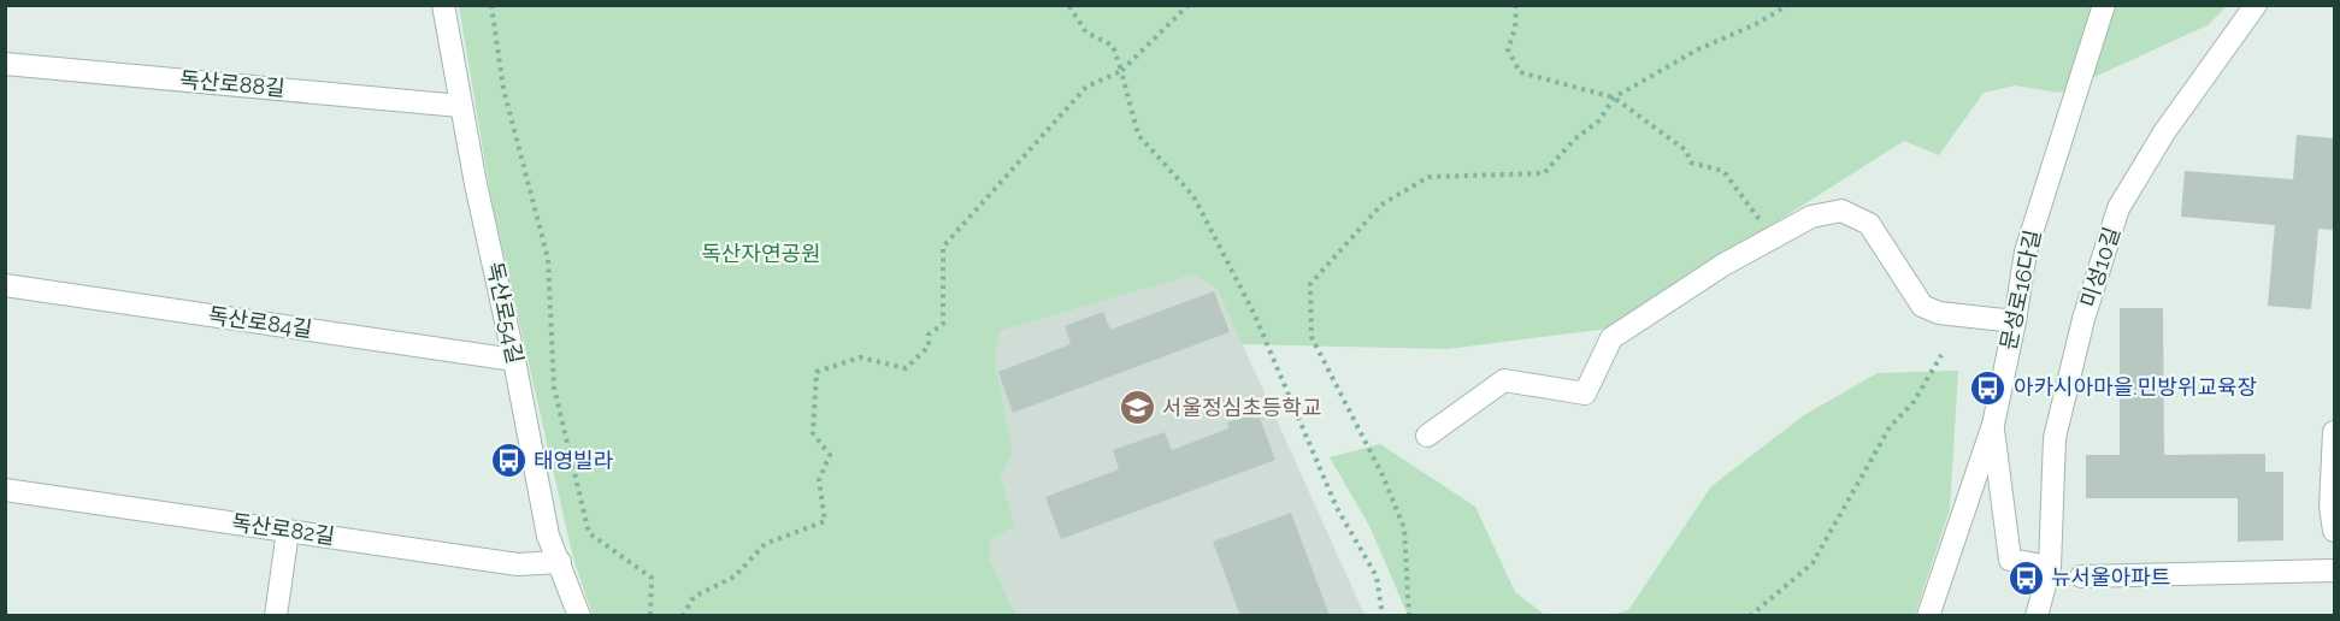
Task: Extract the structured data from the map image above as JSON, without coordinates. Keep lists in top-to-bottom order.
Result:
{
  "streets": {
    "street": [
      "독산로88길",
      "미성10길",
      "문성로16다길",
      "독산로54길",
      "독산로84길",
      "독산로82길"
    ]
  },
  "crossings": [
    ["독산로88길", "독산로54길"],
    ["독산로54길", "독산로84길"],
    ["독산로54길", "독산로82길"]
  ],
  "parks": ["독산자연공원"],
  "places": {
    "bus stop": ["아카시아마을.민방위교육장", "태영빌라", "뉴서울아파트"],
    "school or university": ["서울정심초등학교"]
  }
}
